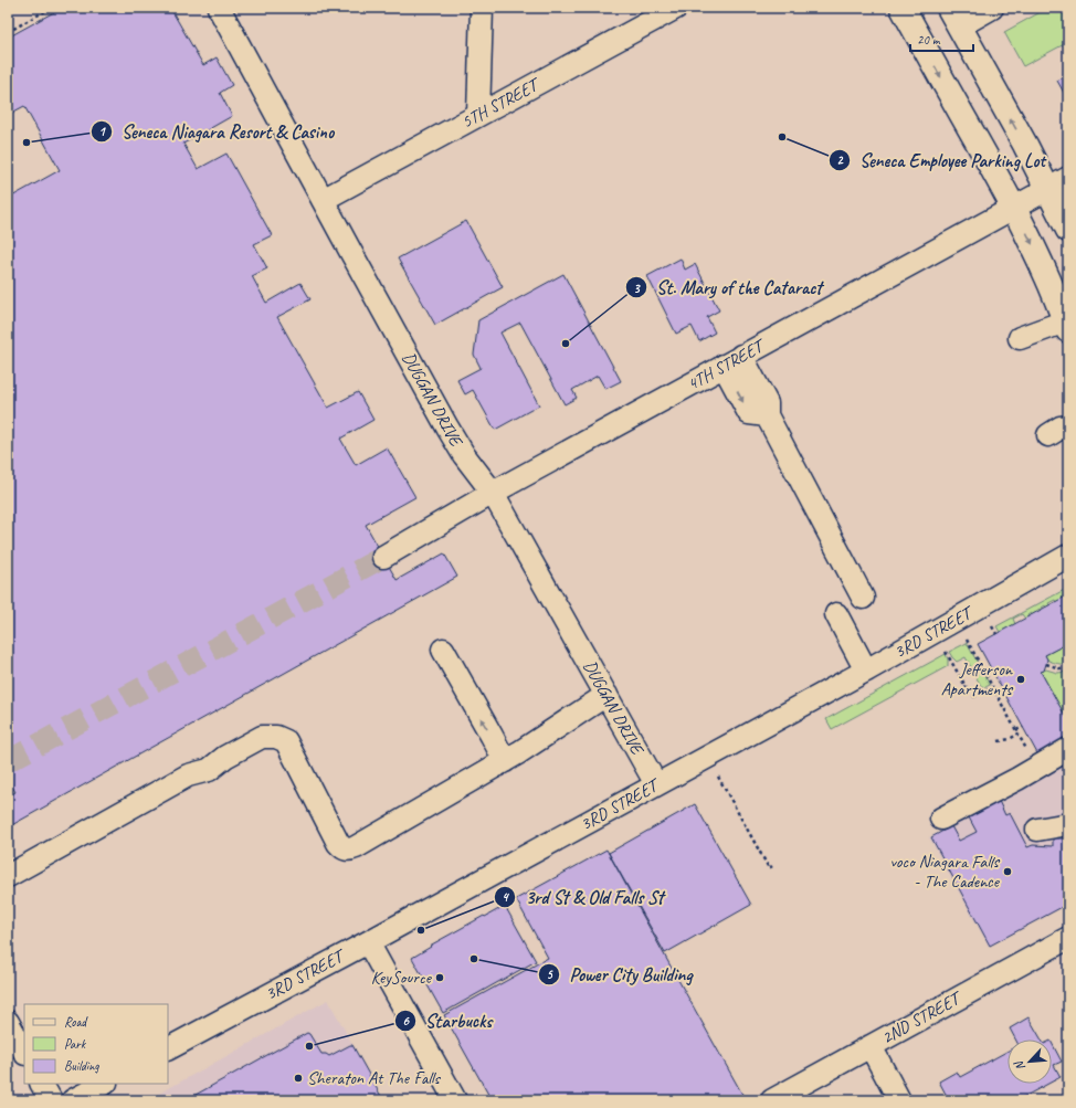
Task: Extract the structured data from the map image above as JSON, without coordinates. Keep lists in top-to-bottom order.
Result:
{
  "streets": {
    "street": [
      "5TH STREET",
      "4TH STREET",
      "DUGGAN DRIVE",
      "3RD STREET",
      "2ND STREET"
    ]
  },
  "crossings": [
    ["5TH STREET", "DUGGAN DRIVE"],
    ["4TH STREET", "DUGGAN DRIVE"],
    ["DUGGAN DRIVE", "3RD STREET"]
  ],
  "places": [
    "Seneca Employee Parking Lot",
    "Seneca Niagara Resort & Casino",
    "St. Mary of the Cataract",
    "Jefferson Apartments",
    "voco Niagara Falls - The Cadence",
    "3rd St & Old Falls St",
    "Power City Building",
    "KeySource",
    "Starbucks",
    "Sheraton At The Falls"
  ],
  "legend": ["Road", "Park", "Building"],
  "scale_bar": "20 m",
  "north": "bottom left"
}
